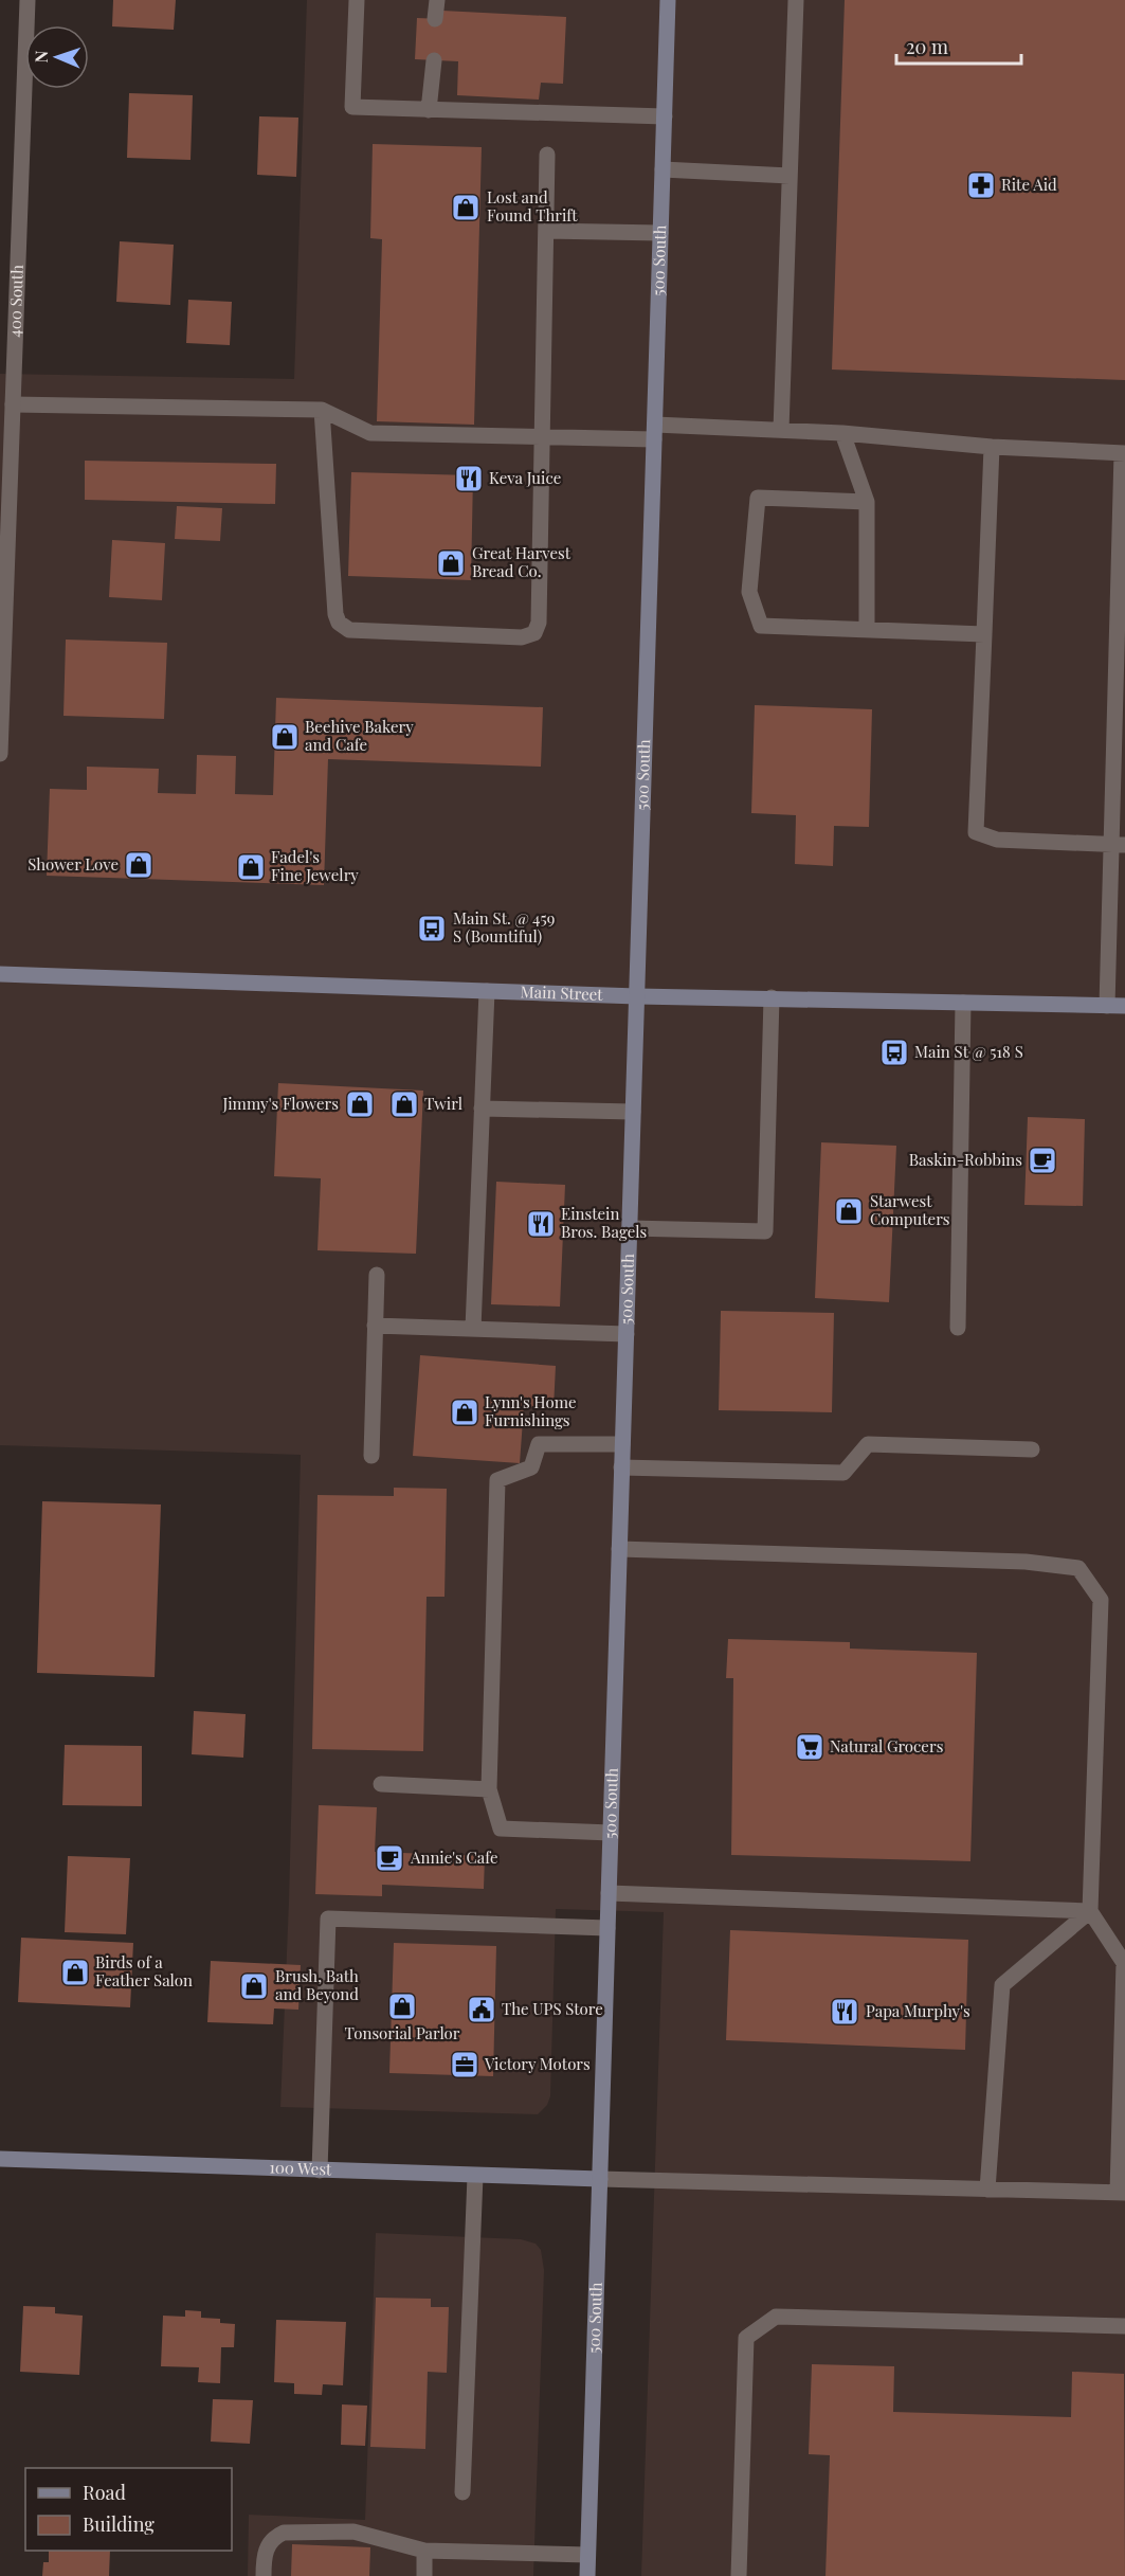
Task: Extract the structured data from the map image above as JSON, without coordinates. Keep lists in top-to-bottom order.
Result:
{
  "streets": {
    "main road": ["500 South", "Main Street", "100 West"],
    "street": ["400 South"]
  },
  "crossings": [
    ["500 South", "Main Street"],
    ["500 South", "100 West"]
  ],
  "places": {
    "pharmacy": ["Rite Aid"],
    "shop": [
      "Lost and Found Thrift",
      "Great Harvest Bread Co.",
      "Beehive Bakery and Cafe",
      "Shower Love",
      "Fadel's Fine Jewelry",
      "Jimmy's Flowers",
      "Twirl",
      "Starwest Computers",
      "Lynn's Home Furnishings",
      "Birds of a Feather Salon",
      "Brush, Bath and Beyond",
      "Tonsorial Parlor"
    ],
    "restaurant": ["Keva Juice", "Einstein Bros. Bagels", "Papa Murphy's"],
    "bus stop": ["Main St. @ 459 S (Bountiful)", "Main St @ 518 S"],
    "cafe": ["Baskin-Robbins", "Annie's Cafe"],
    "supermarket": ["Natural Grocers"],
    "public building": ["The UPS Store"],
    "office": ["Victory Motors"]
  },
  "legend": ["Road", "Building"],
  "scale_bar": "20 m",
  "north": "left"
}
